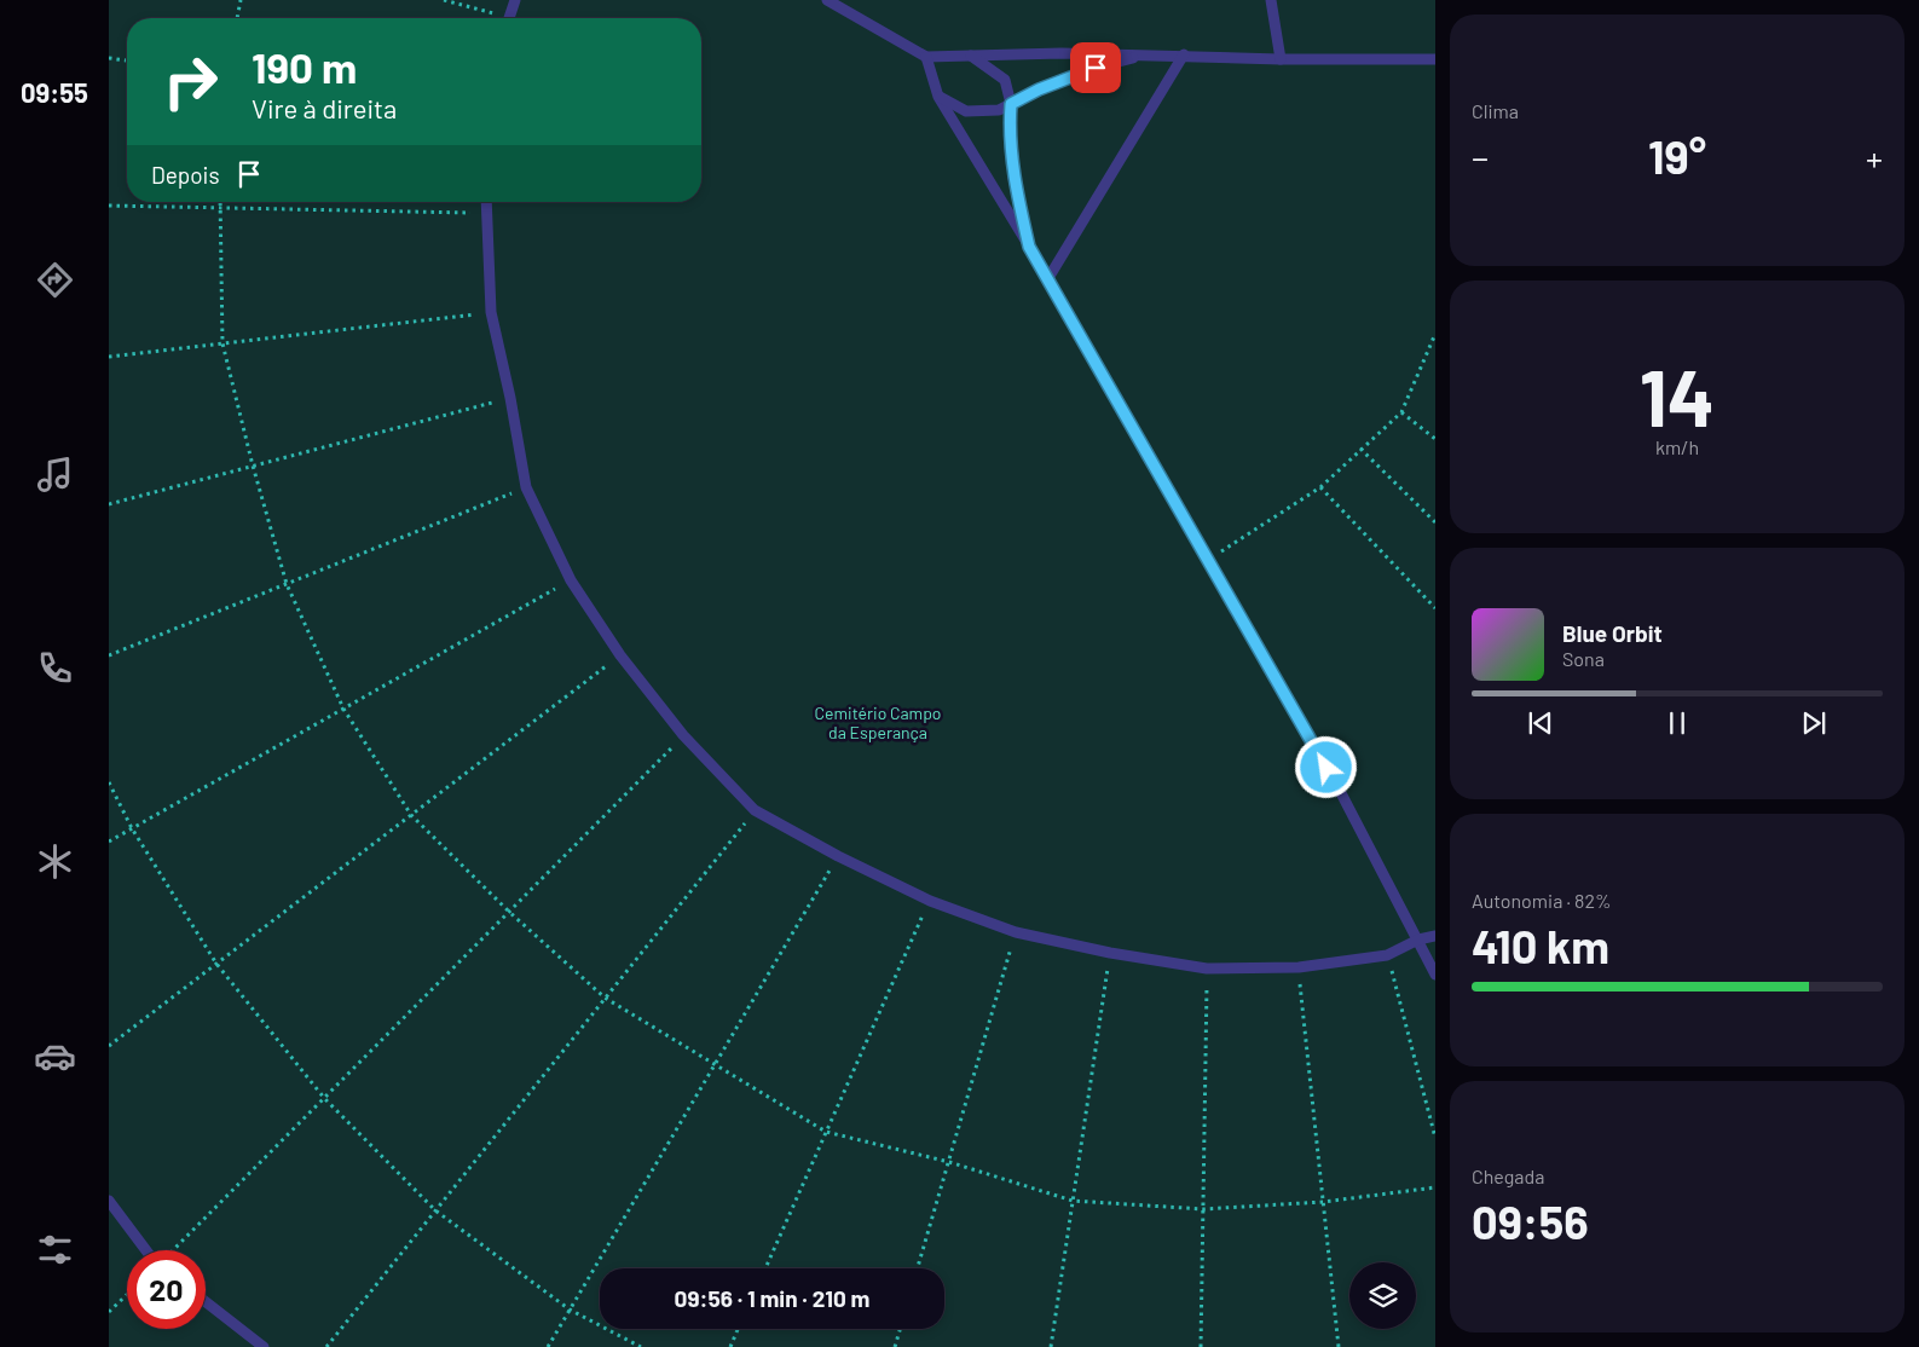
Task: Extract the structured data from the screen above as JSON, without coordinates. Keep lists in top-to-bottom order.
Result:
{
  "parks": ["Cemitério Campo da Esperança"],
  "page": {
    "tabs": "09:55",
    "tile": [
      "Clima",
      ["14", "km/h"],
      ["Autonomia · 82%", "410 km"],
      ["Chegada", "09:56"]
    ],
    "turn": ["190 m", "Vire à direita"],
    "heat": ["−", "19°", "+"],
    "then": "Depois",
    "song": ["Blue Orbit", "Sona"],
    "limit": "20",
    "trip": "09:56 · 1 min · 210 m"
  }
}
